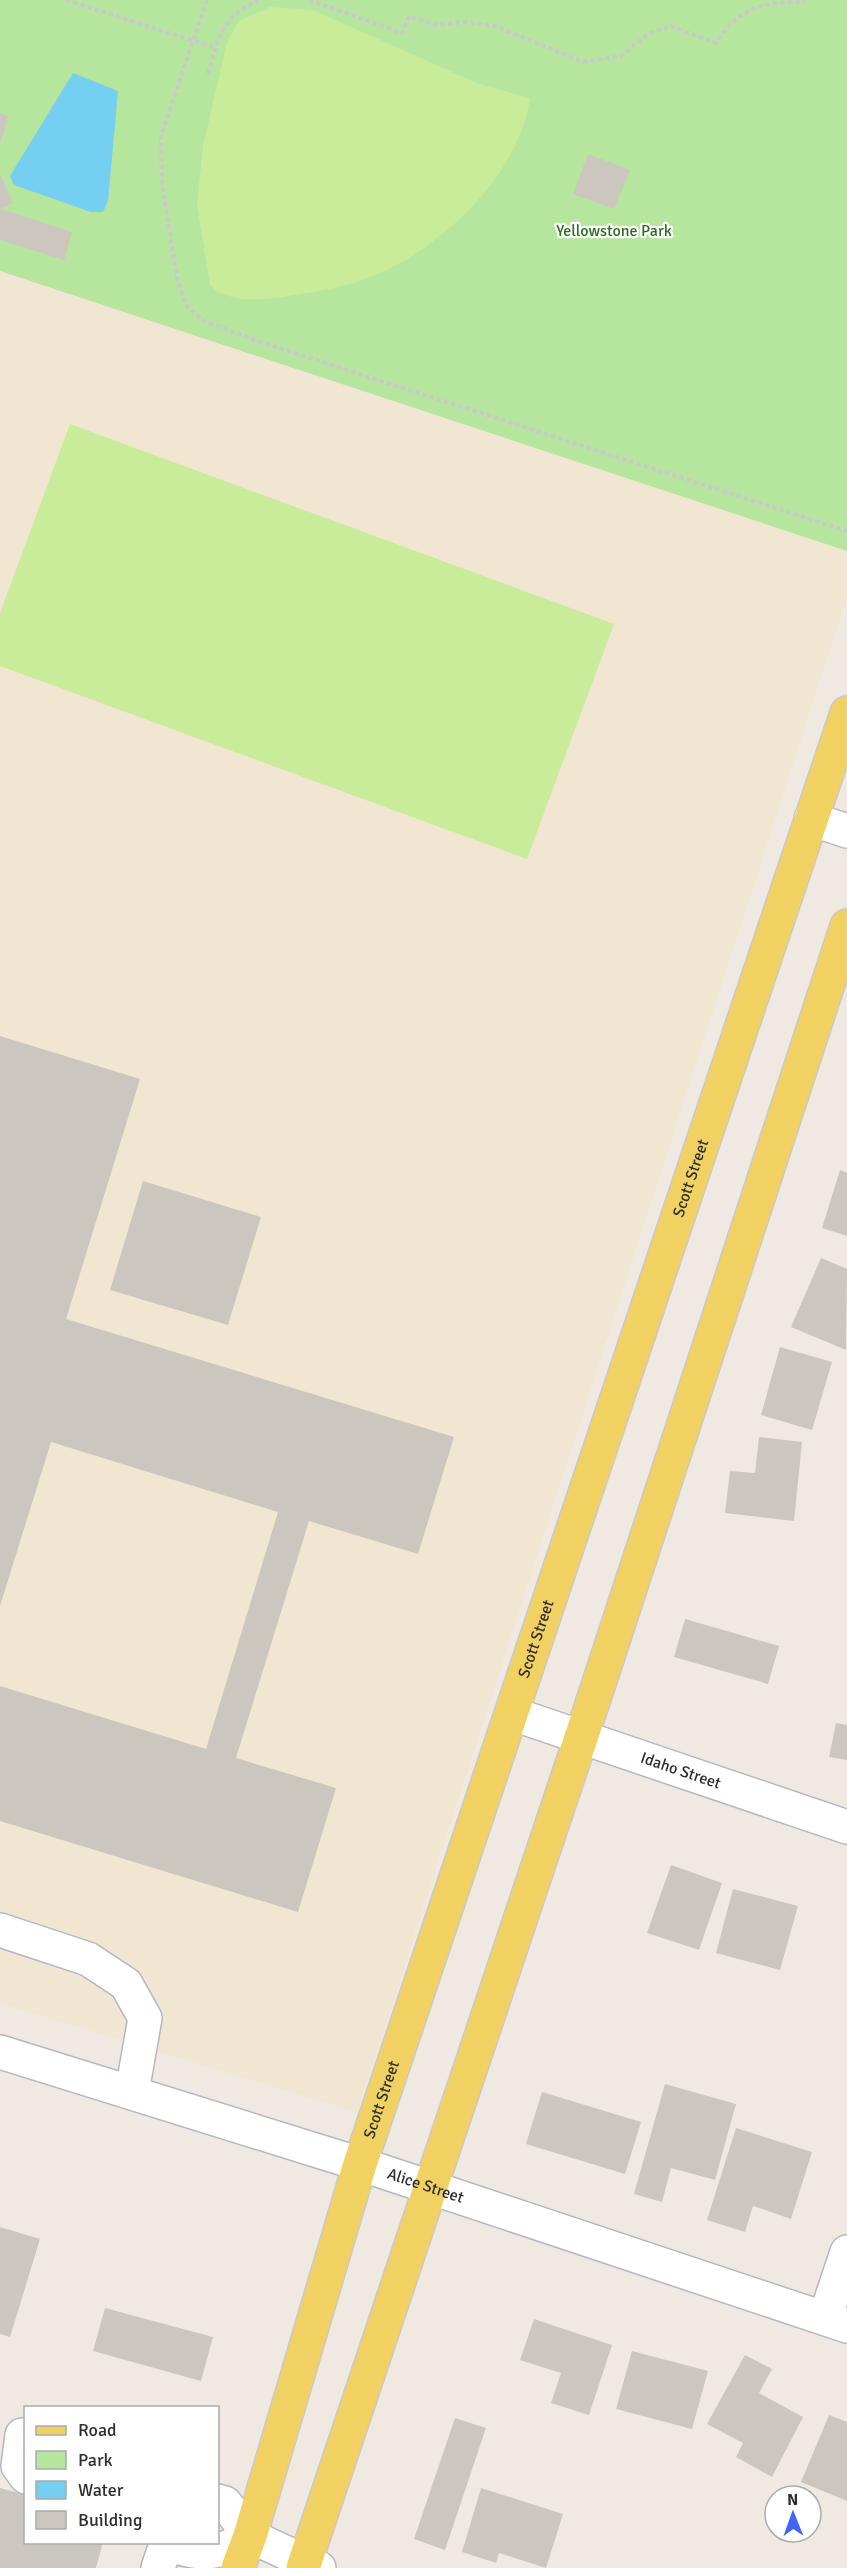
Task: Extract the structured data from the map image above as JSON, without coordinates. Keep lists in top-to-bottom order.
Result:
{
  "streets": {
    "main road": ["Scott Street"],
    "street": ["Idaho Street", "Alice Street"]
  },
  "crossings": [
    ["Scott Street", "Idaho Street"],
    ["Scott Street", "Alice Street"]
  ],
  "parks": ["Yellowstone Park"],
  "legend": [
    "Road",
    "Park",
    "Water",
    "Building"
  ],
  "north": "top"
}
